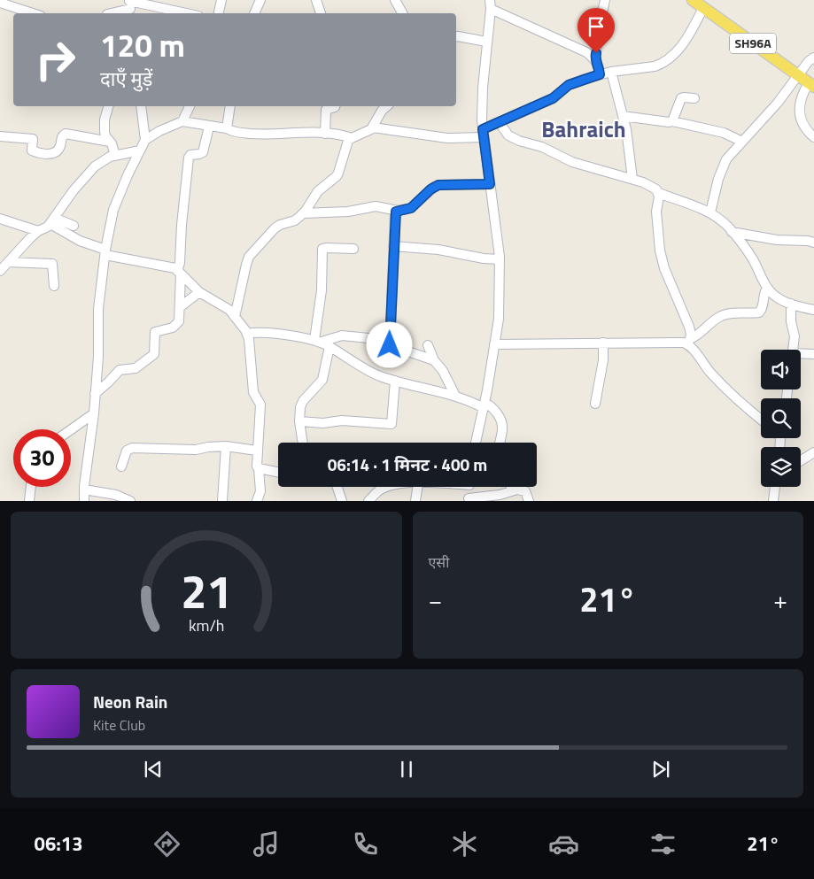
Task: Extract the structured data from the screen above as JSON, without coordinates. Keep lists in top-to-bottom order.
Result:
{
  "streets": {
    "main road": ["SH96A"]
  },
  "districts": ["Bahraich"],
  "page": {
    "turn": ["120 m", "दाएँ मुड़ें"],
    "limit": "30",
    "trip": "06:14 · 1 मिनट · 400 m",
    "tile": "एसी",
    "heat": ["−", "21°", "+"],
    "song": ["Neon Rain", "Kite Club"],
    "tabs": ["06:13", "21°"],
    "gauge": ["21", "km/h"]
  }
}
